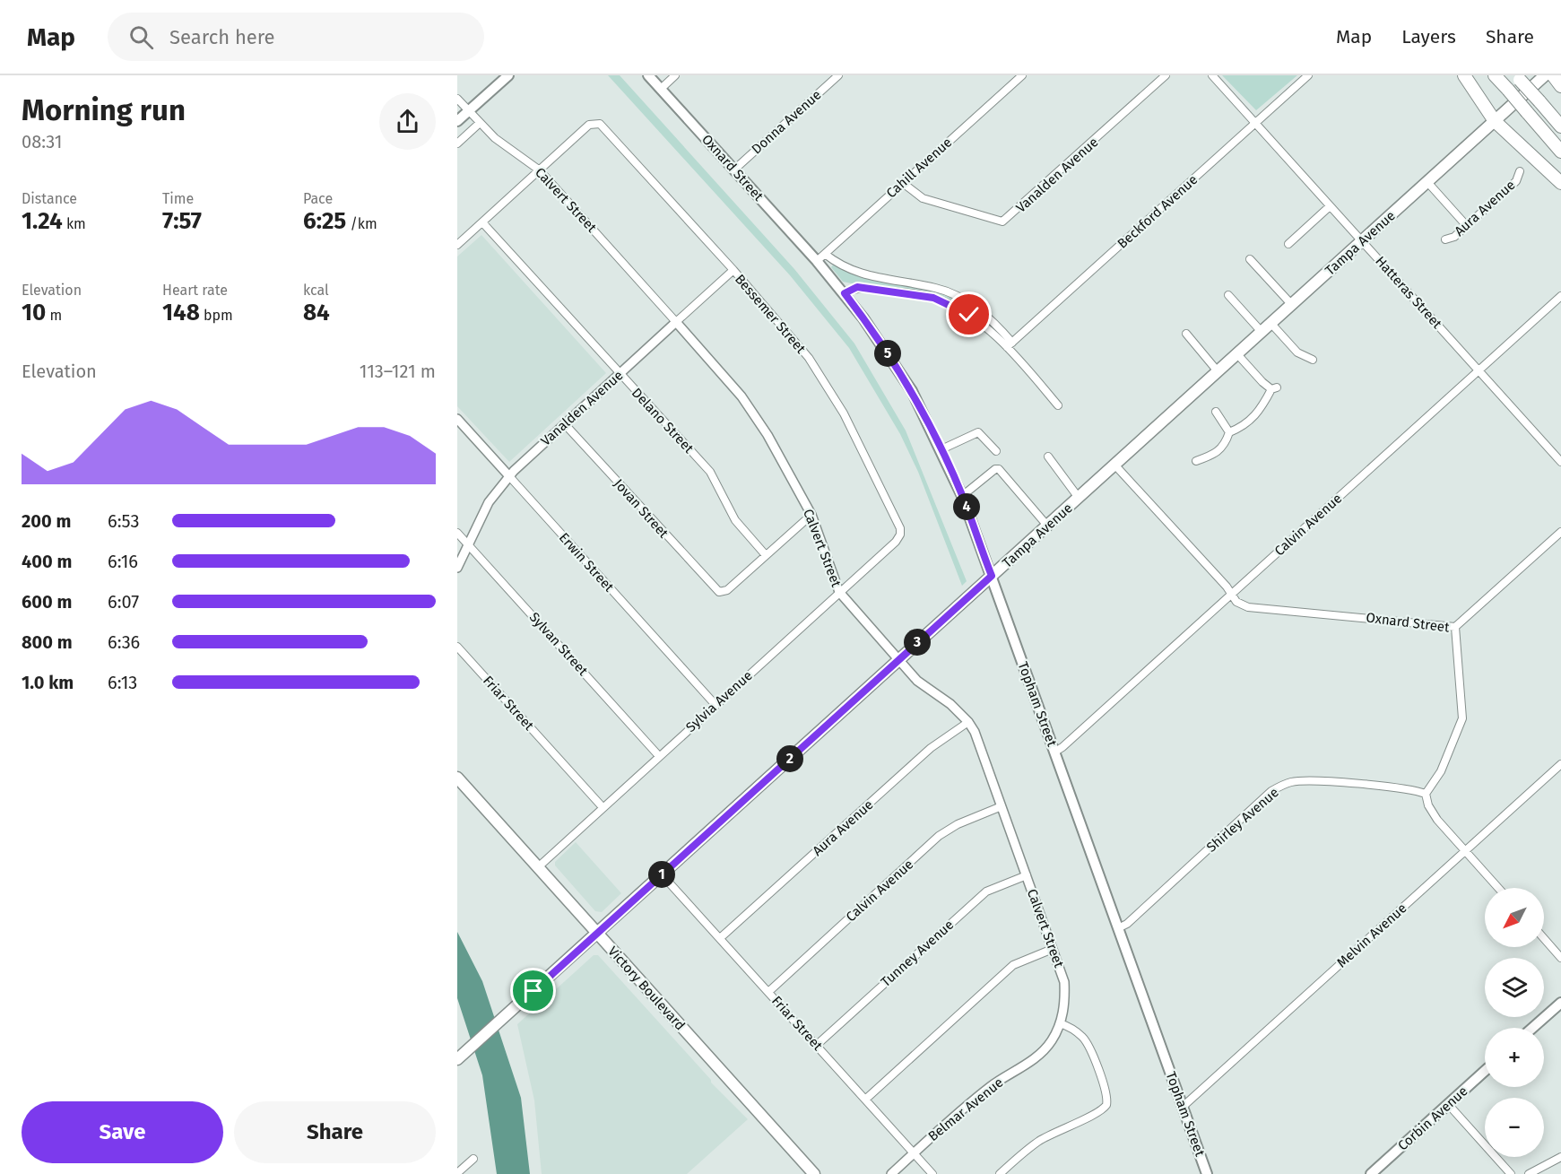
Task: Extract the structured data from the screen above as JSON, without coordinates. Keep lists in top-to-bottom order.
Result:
{
  "streets": {
    "main road": [
      "Oxnard Street",
      "Tampa Avenue",
      "Topham Street",
      "Victory Boulevard",
      "Corbin Avenue"
    ],
    "street": [
      "Donna Avenue",
      "Cahill Avenue",
      "Vanalden Avenue",
      "Calvert Street",
      "Aura Avenue",
      "Beckford Avenue",
      "Hatteras Street",
      "Bessemer Street",
      "Delano Street",
      "Jovan Street",
      "Calvin Avenue",
      "Erwin Street",
      "Sylvan Street",
      "Sylvia Avenue",
      "Friar Street",
      "Shirley Avenue",
      "Melvin Avenue",
      "Tunney Avenue",
      "Belmar Avenue"
    ]
  },
  "crossings": [
    ["Donna Avenue", "Oxnard Street"],
    ["Oxnard Street", "Cahill Avenue"],
    ["Oxnard Street", "Tampa Avenue"],
    ["Oxnard Street", "Calvin Avenue"],
    ["Oxnard Street", "Topham Street"],
    ["Oxnard Street", "Shirley Avenue"],
    ["Cahill Avenue", "Vanalden Avenue"],
    ["Cahill Avenue", "Topham Street"],
    ["Vanalden Avenue", "Calvert Street"],
    ["Vanalden Avenue", "Bessemer Street"],
    ["Vanalden Avenue", "Delano Street"],
    ["Vanalden Avenue", "Jovan Street"],
    ["Vanalden Avenue", "Erwin Street"],
    ["Vanalden Avenue", "Sylvan Street"],
    ["Calvert Street", "Aura Avenue"],
    ["Calvert Street", "Tampa Avenue"],
    ["Calvert Street", "Bessemer Street"],
    ["Calvert Street", "Calvin Avenue"],
    ["Calvert Street", "Sylvia Avenue"],
    ["Calvert Street", "Tunney Avenue"],
    ["Calvert Street", "Belmar Avenue"],
    ["Aura Avenue", "Friar Street"],
    ["Beckford Avenue", "Hatteras Street"],
    ["Tampa Avenue", "Hatteras Street"],
    ["Tampa Avenue", "Friar Street"],
    ["Tampa Avenue", "Topham Street"],
    ["Tampa Avenue", "Victory Boulevard"],
    ["Hatteras Street", "Calvin Avenue"],
    ["Bessemer Street", "Sylvia Avenue"],
    ["Delano Street", "Jovan Street"],
    ["Calvin Avenue", "Friar Street"],
    ["Calvin Avenue", "Topham Street"],
    ["Erwin Street", "Sylvia Avenue"],
    ["Sylvan Street", "Sylvia Avenue"],
    ["Sylvia Avenue", "Friar Street"],
    ["Sylvia Avenue", "Victory Boulevard"],
    ["Friar Street", "Tunney Avenue"],
    ["Friar Street", "Belmar Avenue"],
    ["Topham Street", "Shirley Avenue"],
    ["Topham Street", "Melvin Avenue"]
  ],
  "north": "bottom left",
  "page": {
    "header": "Map",
    "search": "Search here",
    "nav": ["Map", "Layers", "Share"],
    "heading": ["Morning run", "08:31"],
    "stats": [
      ["Distance", "1.24 km"],
      ["Time", "7:57"],
      ["Pace", "6:25 /km"],
      ["Elevation", "10 m"],
      ["Heart rate", "148 bpm"],
      ["kcal", "84"]
    ],
    "pins": [
      "5",
      "4",
      "3",
      "2",
      "1"
    ],
    "chart": ["Elevation", "113–121 m"],
    "list": [
      {
        "name": "200 m",
        "note": "6:53"
      },
      {
        "name": "400 m",
        "note": "6:16"
      },
      {
        "name": "600 m",
        "note": "6:07"
      },
      {
        "name": "800 m",
        "note": "6:36"
      },
      {
        "name": "1.0 km",
        "note": "6:13"
      }
    ],
    "map_buttons": ["+", "−"],
    "buttons": ["Save", "Share"]
  }
}
